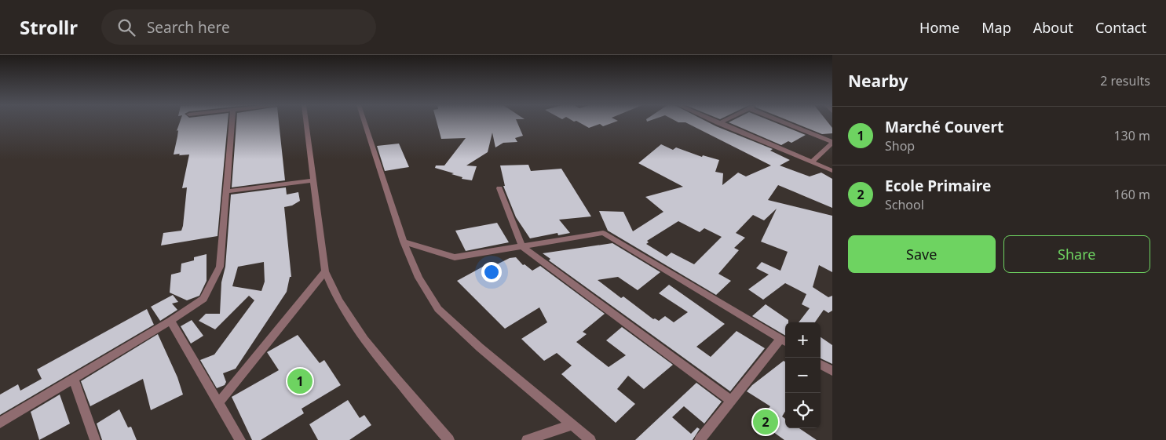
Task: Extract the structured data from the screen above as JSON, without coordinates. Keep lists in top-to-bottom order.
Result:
{
  "page": {
    "header": "Strollr",
    "search": "Search here",
    "nav": [
      "Home",
      "Map",
      "About",
      "Contact"
    ],
    "heading": ["Nearby", "2 results"],
    "list": [
      {
        "mark": "1",
        "name": "Marché Couvert",
        "note": "Shop",
        "value": "130 m"
      },
      {
        "mark": "2",
        "name": "Ecole Primaire",
        "note": "School",
        "value": "160 m"
      }
    ],
    "buttons": ["Save", "Share"],
    "map_buttons": ["+", "−"],
    "pins": ["1", "2"]
  }
}
